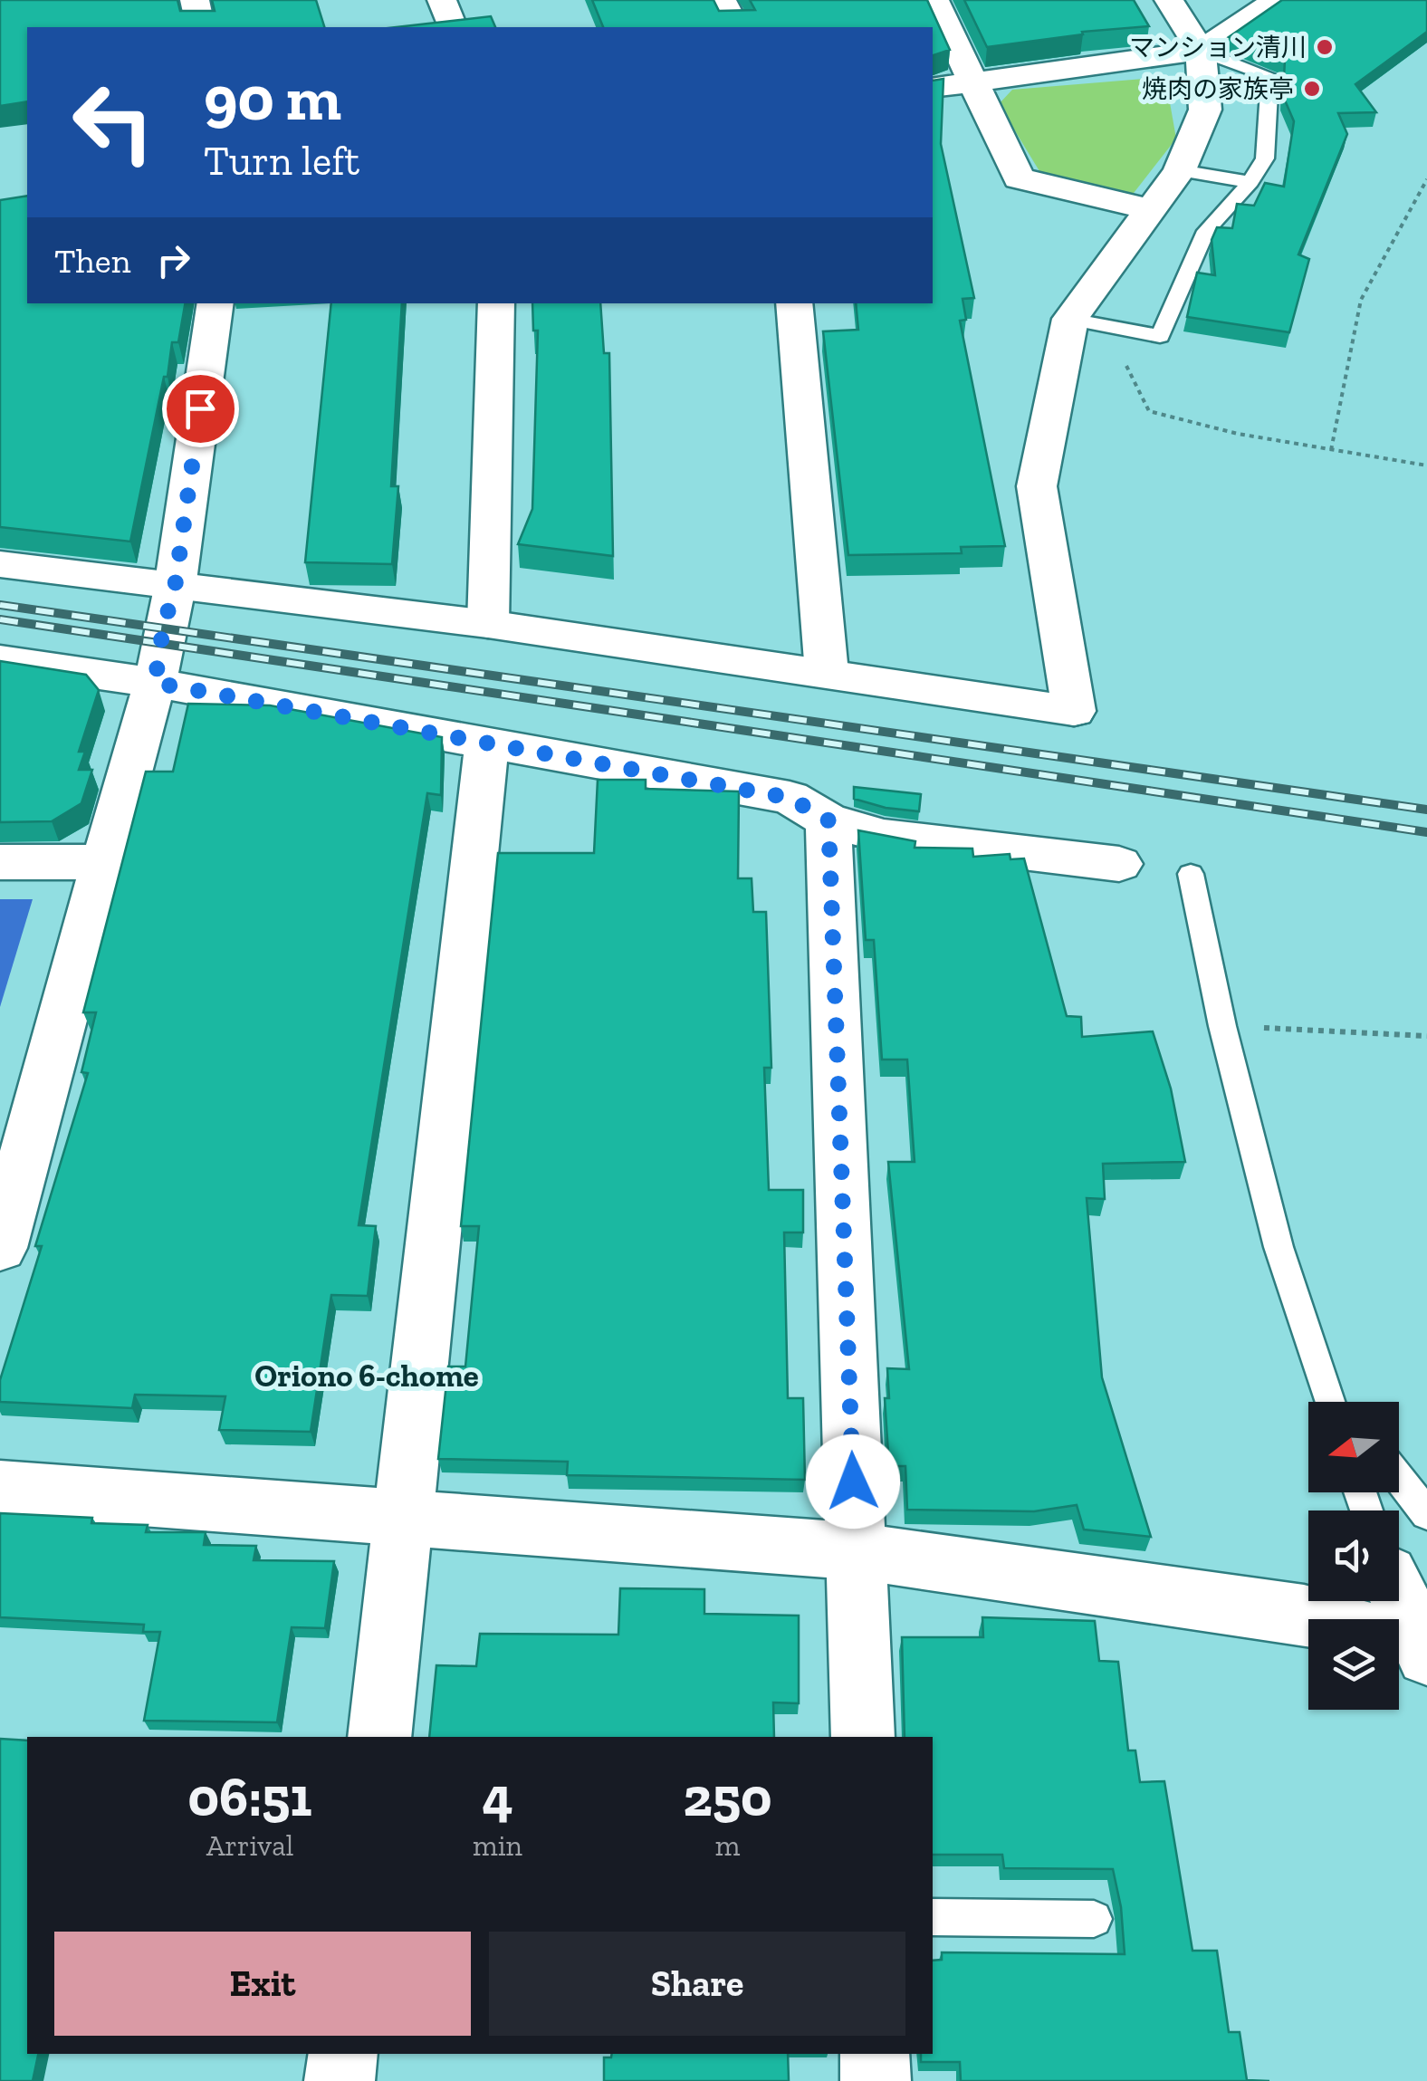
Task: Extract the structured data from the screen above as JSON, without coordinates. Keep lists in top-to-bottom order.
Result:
{
  "districts": ["Oriono 6-chome"],
  "places": ["マンション清川", "焼肉の家族亭"],
  "north": "left",
  "page": {
    "turn": ["90 m", "Turn left"],
    "then": "Then",
    "eta": [
      "06:51",
      "Arrival",
      "4",
      "min",
      "250",
      "m"
    ],
    "buttons": ["Exit", "Share"]
  }
}
